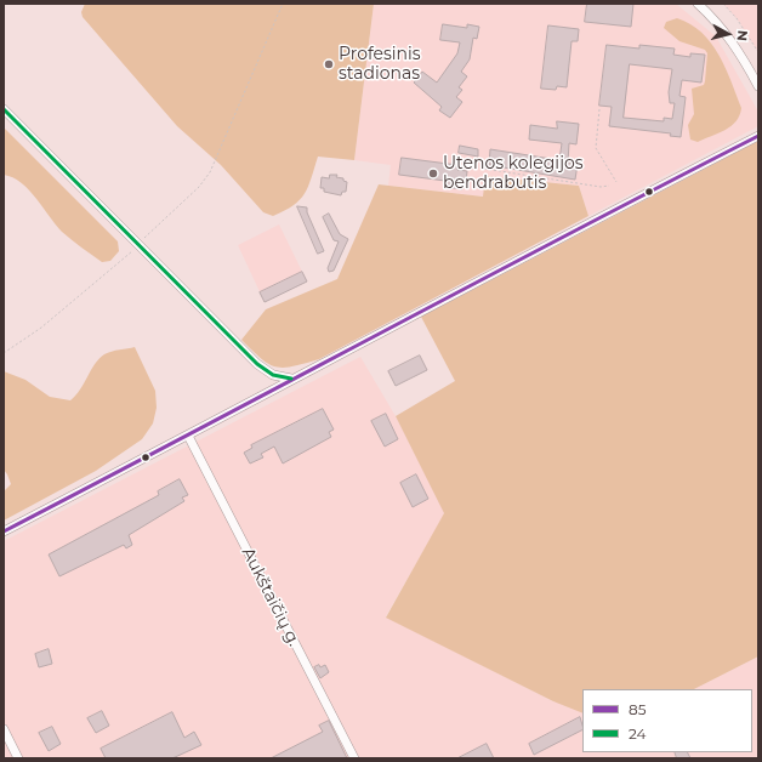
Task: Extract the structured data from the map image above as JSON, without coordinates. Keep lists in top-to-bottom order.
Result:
{
  "streets": {
    "street": ["Aukštaičių g."]
  },
  "places": ["Profesinis stadionas", "Utenos kolegijos bendrabutis"],
  "lines": ["transit line 24", "transit line 85"],
  "legend": ["85", "24"],
  "north": "right"
}
